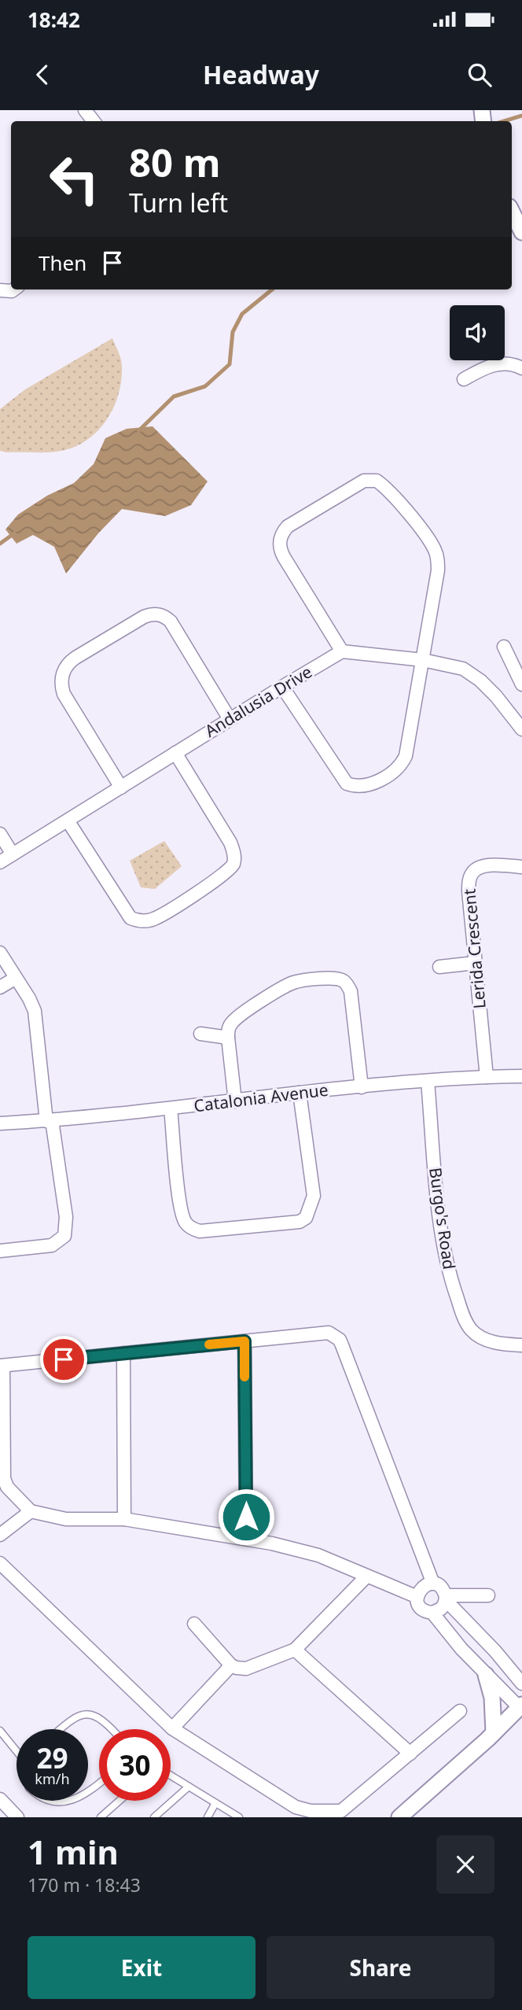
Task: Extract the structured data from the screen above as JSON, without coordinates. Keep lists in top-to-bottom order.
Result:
{
  "streets": {
    "street": [
      "Andalusia Drive",
      "Lerida Crescent",
      "Catalonia Avenue",
      "Burgo's Road"
    ]
  },
  "crossings": [
    ["Lerida Crescent", "Catalonia Avenue"],
    ["Catalonia Avenue", "Burgo's Road"]
  ],
  "page": {
    "status": "18:42",
    "header": "Headway",
    "turn": ["80 m", "Turn left"],
    "then": "Then",
    "speed": "29 km/h",
    "limit": "30",
    "heading": ["1 min", "170 m · 18:43"],
    "buttons": ["Exit", "Share"]
  }
}
